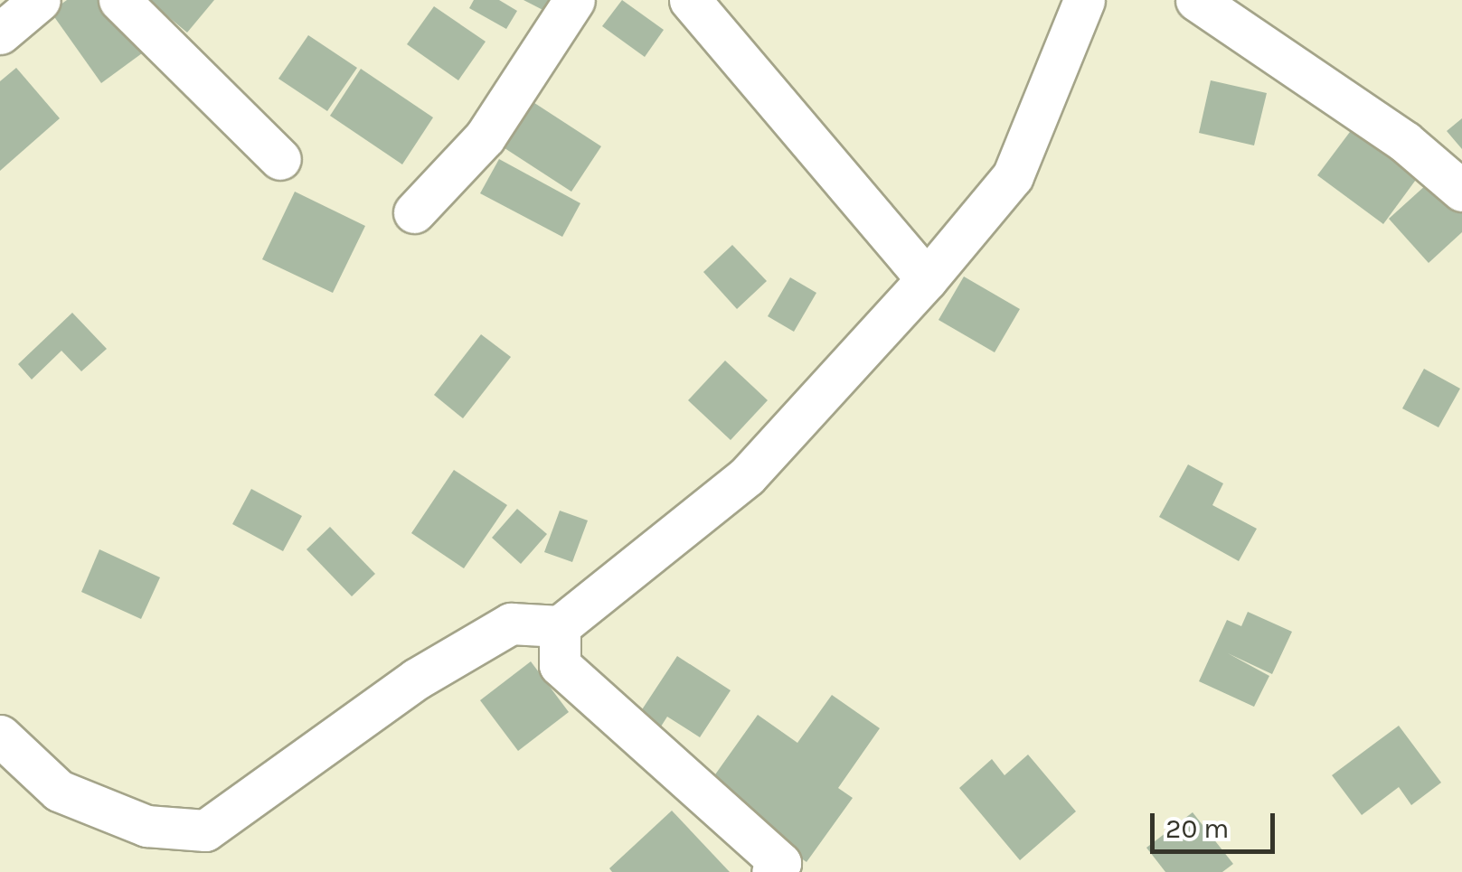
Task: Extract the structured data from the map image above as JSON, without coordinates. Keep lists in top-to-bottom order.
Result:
{
  "scale_bar": "20 m"
}
